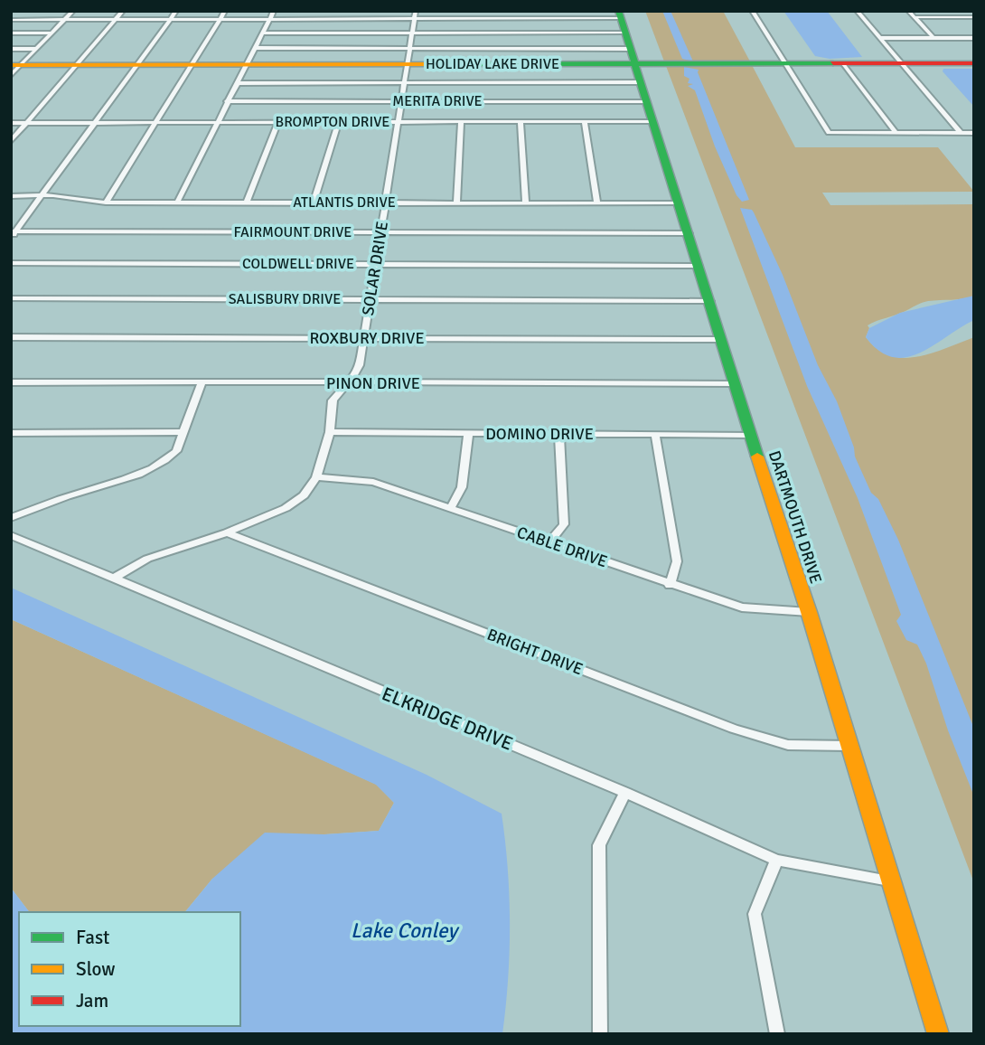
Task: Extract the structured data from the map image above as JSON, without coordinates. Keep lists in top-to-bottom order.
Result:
{
  "streets": {
    "street": [
      "HOLIDAY LAKE DRIVE",
      "MERITA DRIVE",
      "BROMPTON DRIVE",
      "ATLANTIS DRIVE",
      "FAIRMOUNT DRIVE",
      "COLDWELL DRIVE",
      "SOLAR DRIVE",
      "SALISBURY DRIVE",
      "ROXBURY DRIVE",
      "PINON DRIVE",
      "DOMINO DRIVE",
      "DARTMOUTH DRIVE",
      "CABLE DRIVE",
      "BRIGHT DRIVE",
      "ELKRIDGE DRIVE"
    ]
  },
  "crossings": [
    ["HOLIDAY LAKE DRIVE", "SOLAR DRIVE"],
    ["HOLIDAY LAKE DRIVE", "DARTMOUTH DRIVE"],
    ["MERITA DRIVE", "SOLAR DRIVE"],
    ["MERITA DRIVE", "DARTMOUTH DRIVE"],
    ["BROMPTON DRIVE", "SOLAR DRIVE"],
    ["BROMPTON DRIVE", "DARTMOUTH DRIVE"],
    ["ATLANTIS DRIVE", "SOLAR DRIVE"],
    ["ATLANTIS DRIVE", "DARTMOUTH DRIVE"],
    ["FAIRMOUNT DRIVE", "SOLAR DRIVE"],
    ["FAIRMOUNT DRIVE", "DARTMOUTH DRIVE"],
    ["COLDWELL DRIVE", "SOLAR DRIVE"],
    ["COLDWELL DRIVE", "DARTMOUTH DRIVE"],
    ["SOLAR DRIVE", "SALISBURY DRIVE"],
    ["SOLAR DRIVE", "ROXBURY DRIVE"],
    ["SOLAR DRIVE", "PINON DRIVE"],
    ["SOLAR DRIVE", "DOMINO DRIVE"],
    ["SOLAR DRIVE", "CABLE DRIVE"],
    ["SOLAR DRIVE", "BRIGHT DRIVE"],
    ["SOLAR DRIVE", "ELKRIDGE DRIVE"],
    ["SALISBURY DRIVE", "DARTMOUTH DRIVE"],
    ["ROXBURY DRIVE", "DARTMOUTH DRIVE"],
    ["PINON DRIVE", "DARTMOUTH DRIVE"],
    ["DOMINO DRIVE", "DARTMOUTH DRIVE"],
    ["DARTMOUTH DRIVE", "CABLE DRIVE"],
    ["DARTMOUTH DRIVE", "BRIGHT DRIVE"],
    ["DARTMOUTH DRIVE", "ELKRIDGE DRIVE"]
  ],
  "water": ["Lake Conley"],
  "legend": ["Fast", "Slow", "Jam"]
}
